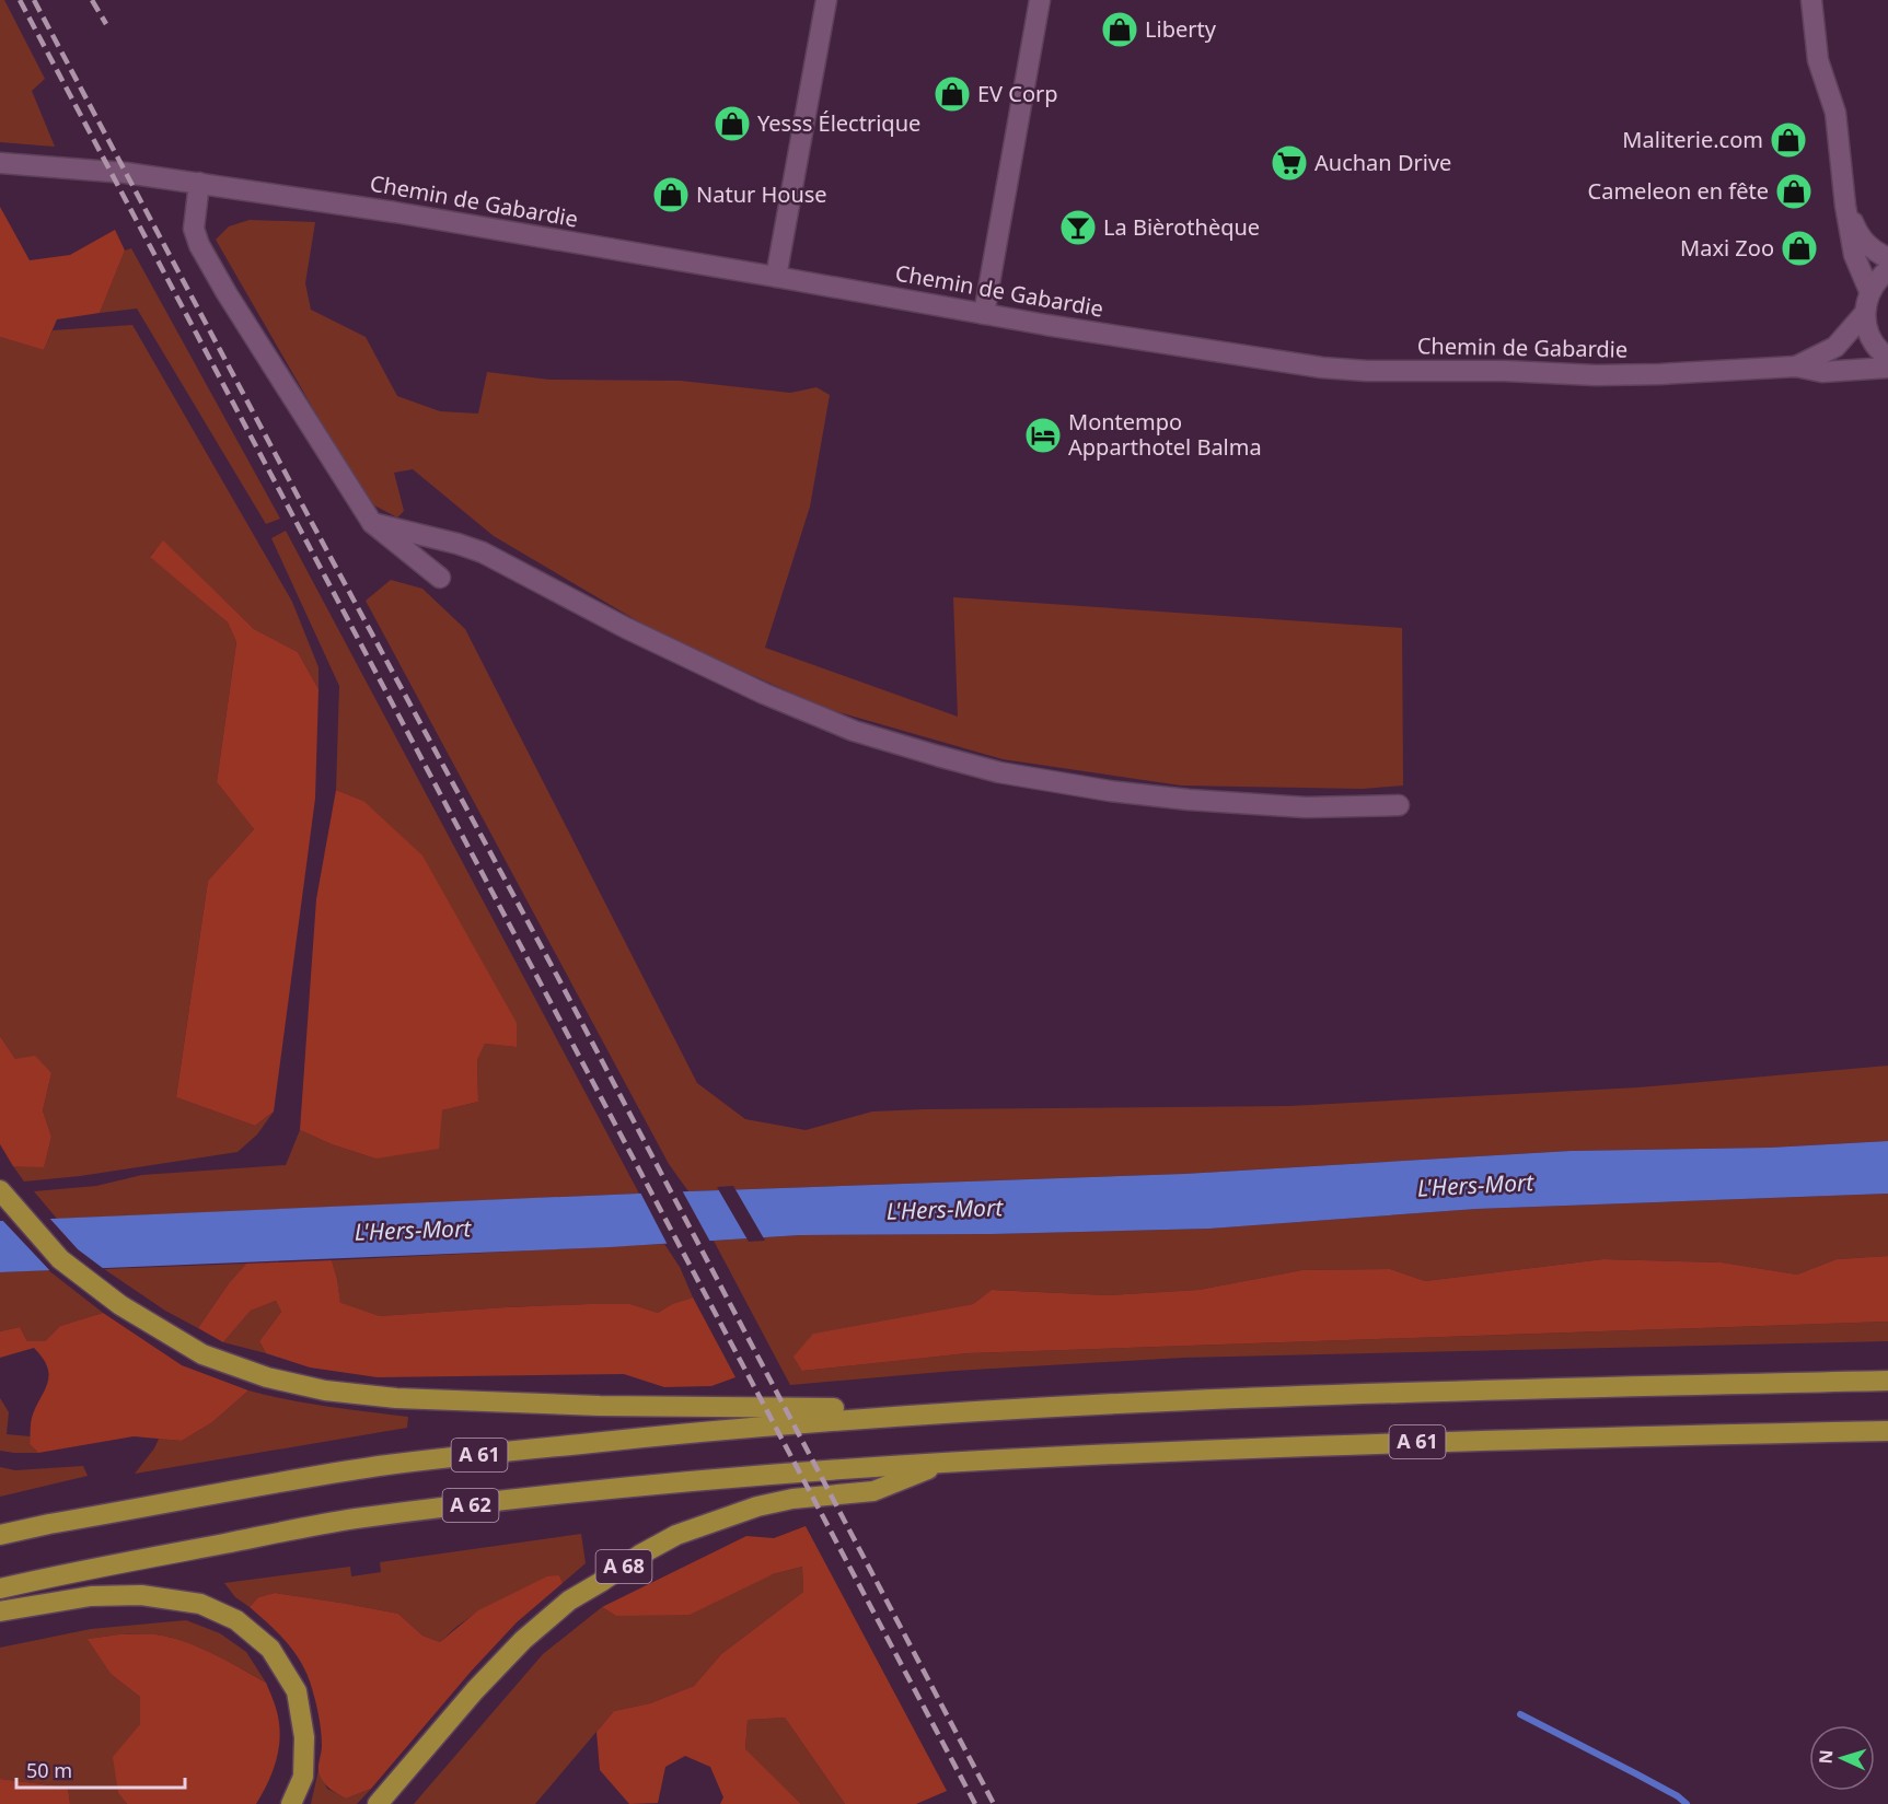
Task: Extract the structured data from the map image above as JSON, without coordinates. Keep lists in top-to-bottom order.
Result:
{
  "streets": {
    "highway": ["A 61", "A 62", "A 68"],
    "street": ["Chemin de Gabardie"]
  },
  "crossings": [
    ["A 61", "A 62"],
    ["A 61", "A 68"],
    ["A 62", "A 68"]
  ],
  "water": ["L'Hers-Mort"],
  "places": {
    "shop": [
      "Liberty",
      "EV Corp",
      "Yesss Électrique",
      "Maliterie.com",
      "Cameleon en fête",
      "Natur House",
      "Maxi Zoo"
    ],
    "supermarket": ["Auchan Drive"],
    "bar": ["La Bièrothèque"],
    "hotel": ["Montempo Apparthotel Balma"]
  },
  "scale_bar": "50 m",
  "north": "left"
}
